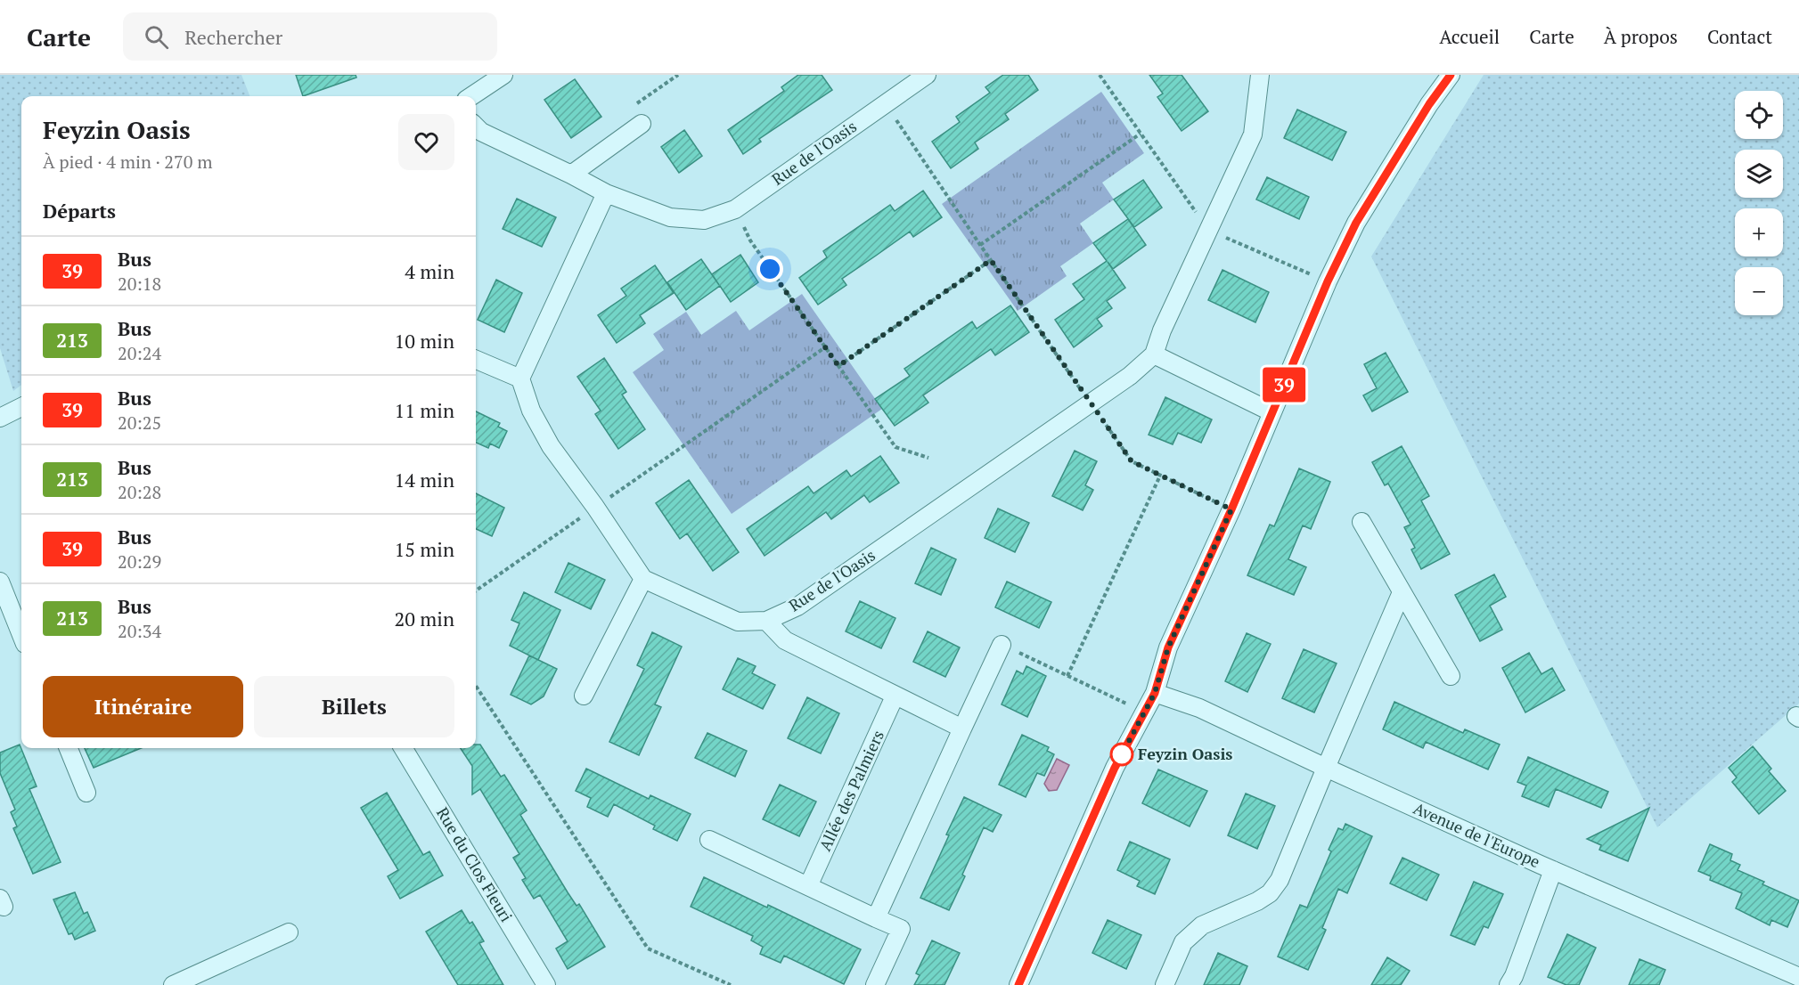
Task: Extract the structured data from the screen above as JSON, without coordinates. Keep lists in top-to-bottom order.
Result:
{
  "streets": {
    "street": [
      "Rue de l'Oasis",
      "Allée des Palmiers",
      "Avenue de l'Europe",
      "Rue du Clos Fleuri"
    ]
  },
  "places": ["Feyzin Oasis"],
  "lines": ["bus line 39"],
  "page": {
    "header": "Carte",
    "search": "Rechercher",
    "nav": [
      "Accueil",
      "Carte",
      "À propos",
      "Contact"
    ],
    "on_map": "39",
    "map_buttons": ["+", "−"],
    "heading": [
      ["Feyzin Oasis", "À pied · 4 min · 270 m"],
      "Départs"
    ],
    "list": [
      {
        "mark": "39",
        "name": "Bus",
        "note": "20:18",
        "value": "4 min"
      },
      {
        "mark": "213",
        "name": "Bus",
        "note": "20:24",
        "value": "10 min"
      },
      {
        "mark": "39",
        "name": "Bus",
        "note": "20:25",
        "value": "11 min"
      },
      {
        "mark": "213",
        "name": "Bus",
        "note": "20:28",
        "value": "14 min"
      },
      {
        "mark": "39",
        "name": "Bus",
        "note": "20:29",
        "value": "15 min"
      },
      {
        "mark": "213",
        "name": "Bus",
        "note": "20:34",
        "value": "20 min"
      }
    ],
    "buttons": ["Itinéraire", "Billets"]
  }
}
